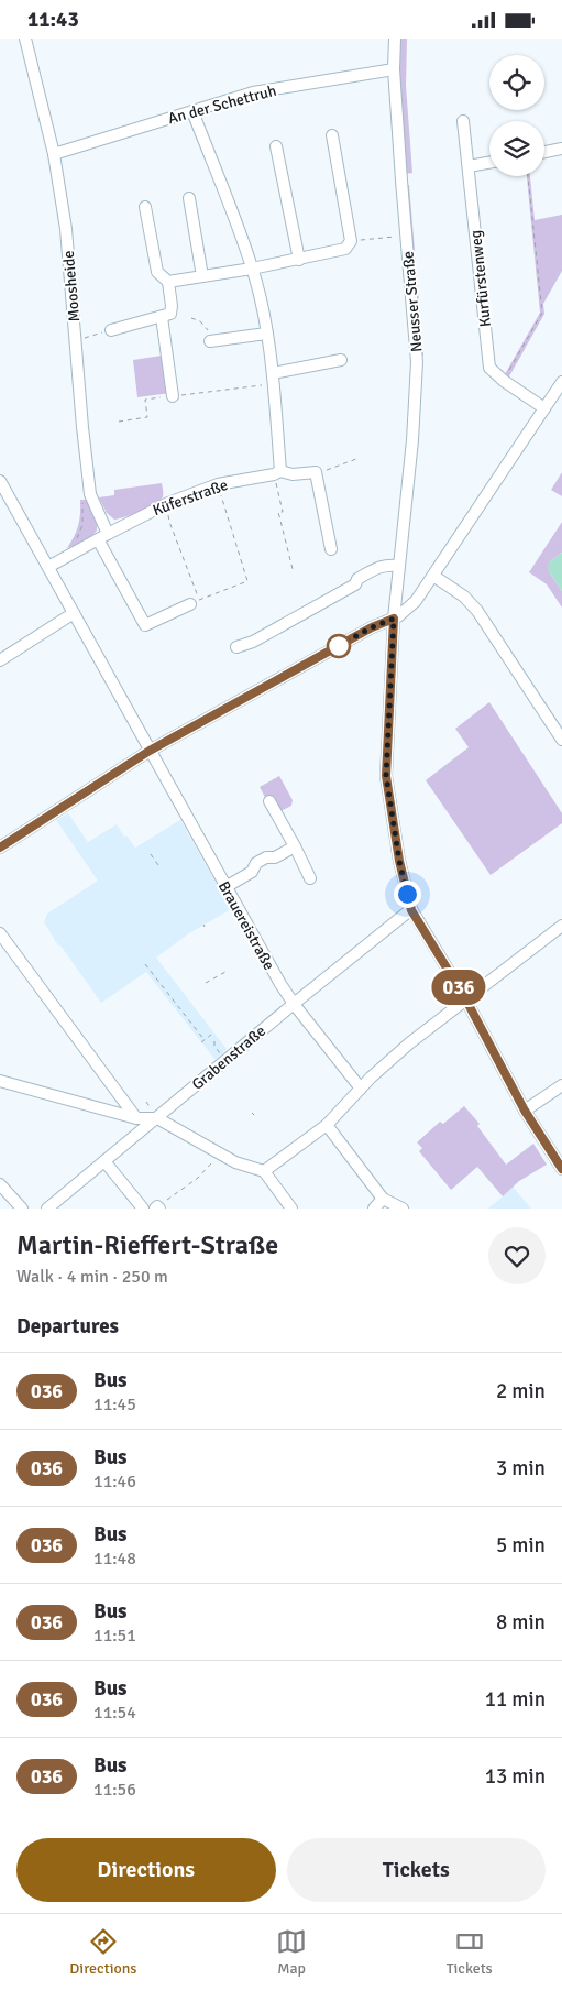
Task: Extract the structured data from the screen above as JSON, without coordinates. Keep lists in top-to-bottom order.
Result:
{
  "streets": {
    "street": [
      "An der Schettruh",
      "Kurfürstenweg",
      "Moosheide",
      "Neusser Straße",
      "Küferstraße",
      "Brauereistraße",
      "Grabenstraße"
    ]
  },
  "crossings": [
    ["An der Schettruh", "Moosheide"],
    ["An der Schettruh", "Neusser Straße"],
    ["Moosheide", "Küferstraße"],
    ["Neusser Straße", "Grabenstraße"],
    ["Küferstraße", "Brauereistraße"],
    ["Brauereistraße", "Grabenstraße"]
  ],
  "lines": ["bus line 036"],
  "page": {
    "status": "11:43",
    "on_map": "036",
    "heading": [
      ["Martin-Rieffert-Straße", "Walk · 4 min · 250 m"],
      "Departures"
    ],
    "list": [
      {
        "mark": "036",
        "name": "Bus",
        "note": "11:45",
        "value": "2 min"
      },
      {
        "mark": "036",
        "name": "Bus",
        "note": "11:46",
        "value": "3 min"
      },
      {
        "mark": "036",
        "name": "Bus",
        "note": "11:48",
        "value": "5 min"
      },
      {
        "mark": "036",
        "name": "Bus",
        "note": "11:51",
        "value": "8 min"
      },
      {
        "mark": "036",
        "name": "Bus",
        "note": "11:54",
        "value": "11 min"
      },
      {
        "mark": "036",
        "name": "Bus",
        "note": "11:56",
        "value": "13 min"
      }
    ],
    "buttons": ["Directions", "Tickets"],
    "tabs": ["Directions", "Map", "Tickets"]
  }
}
